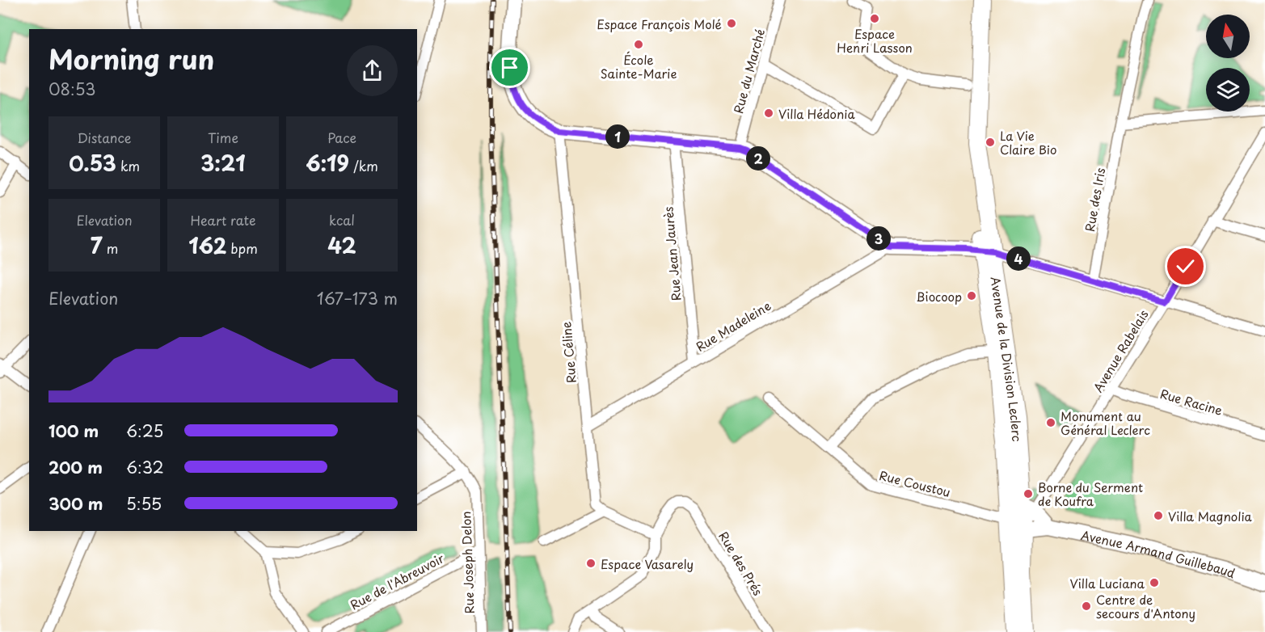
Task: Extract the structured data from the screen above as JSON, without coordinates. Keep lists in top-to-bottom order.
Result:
{
  "streets": {
    "main road": ["Avenue de la Division Leclerc", "Avenue Armand Guillebaud"],
    "street": [
      "Rue du Marché",
      "Rue des Iris",
      "Rue Jean Jaurès",
      "Rue Madeleine",
      "Avenue Rabelais",
      "Rue Céline",
      "Rue Racine",
      "Rue Coustou",
      "Rue Joseph Delon",
      "Rue des Prés",
      "Rue de l'Abreuvoir"
    ]
  },
  "crossings": [
    ["Rue Jean Jaurès", "Rue Madeleine"],
    ["Rue Madeleine", "Rue Céline"],
    ["Avenue Rabelais", "Avenue de la Division Leclerc"],
    ["Avenue Rabelais", "Rue Racine"],
    ["Avenue Rabelais", "Rue Coustou"],
    ["Avenue de la Division Leclerc", "Rue Coustou"],
    ["Avenue de la Division Leclerc", "Avenue Armand Guillebaud"],
    ["Rue Joseph Delon", "Rue de l'Abreuvoir"]
  ],
  "places": [
    "Espace Henri Lasson",
    "Espace François Molé",
    "École Sainte-Marie",
    "Villa Hédonia",
    "La Vie Claire Bio",
    "Biocoop",
    "Monument au Général Leclerc",
    "Borne du Serment de Koufra",
    "Villa Magnolia",
    "Espace Vasarely",
    "Villa Luciana",
    "Centre de secours d'Antony"
  ],
  "north": "top",
  "page": {
    "heading": ["Morning run", "08:53"],
    "stats": [
      ["Distance", "0.53 km"],
      ["Time", "3:21"],
      ["Pace", "6:19 /km"],
      ["Elevation", "7 m"],
      ["Heart rate", "162 bpm"],
      ["kcal", "42"]
    ],
    "pins": [
      "1",
      "2",
      "3",
      "4"
    ],
    "chart": ["Elevation", "167–173 m"],
    "list": [
      {
        "name": "100 m",
        "note": "6:25"
      },
      {
        "name": "200 m",
        "note": "6:32"
      },
      {
        "name": "300 m",
        "note": "5:55"
      }
    ]
  }
}
